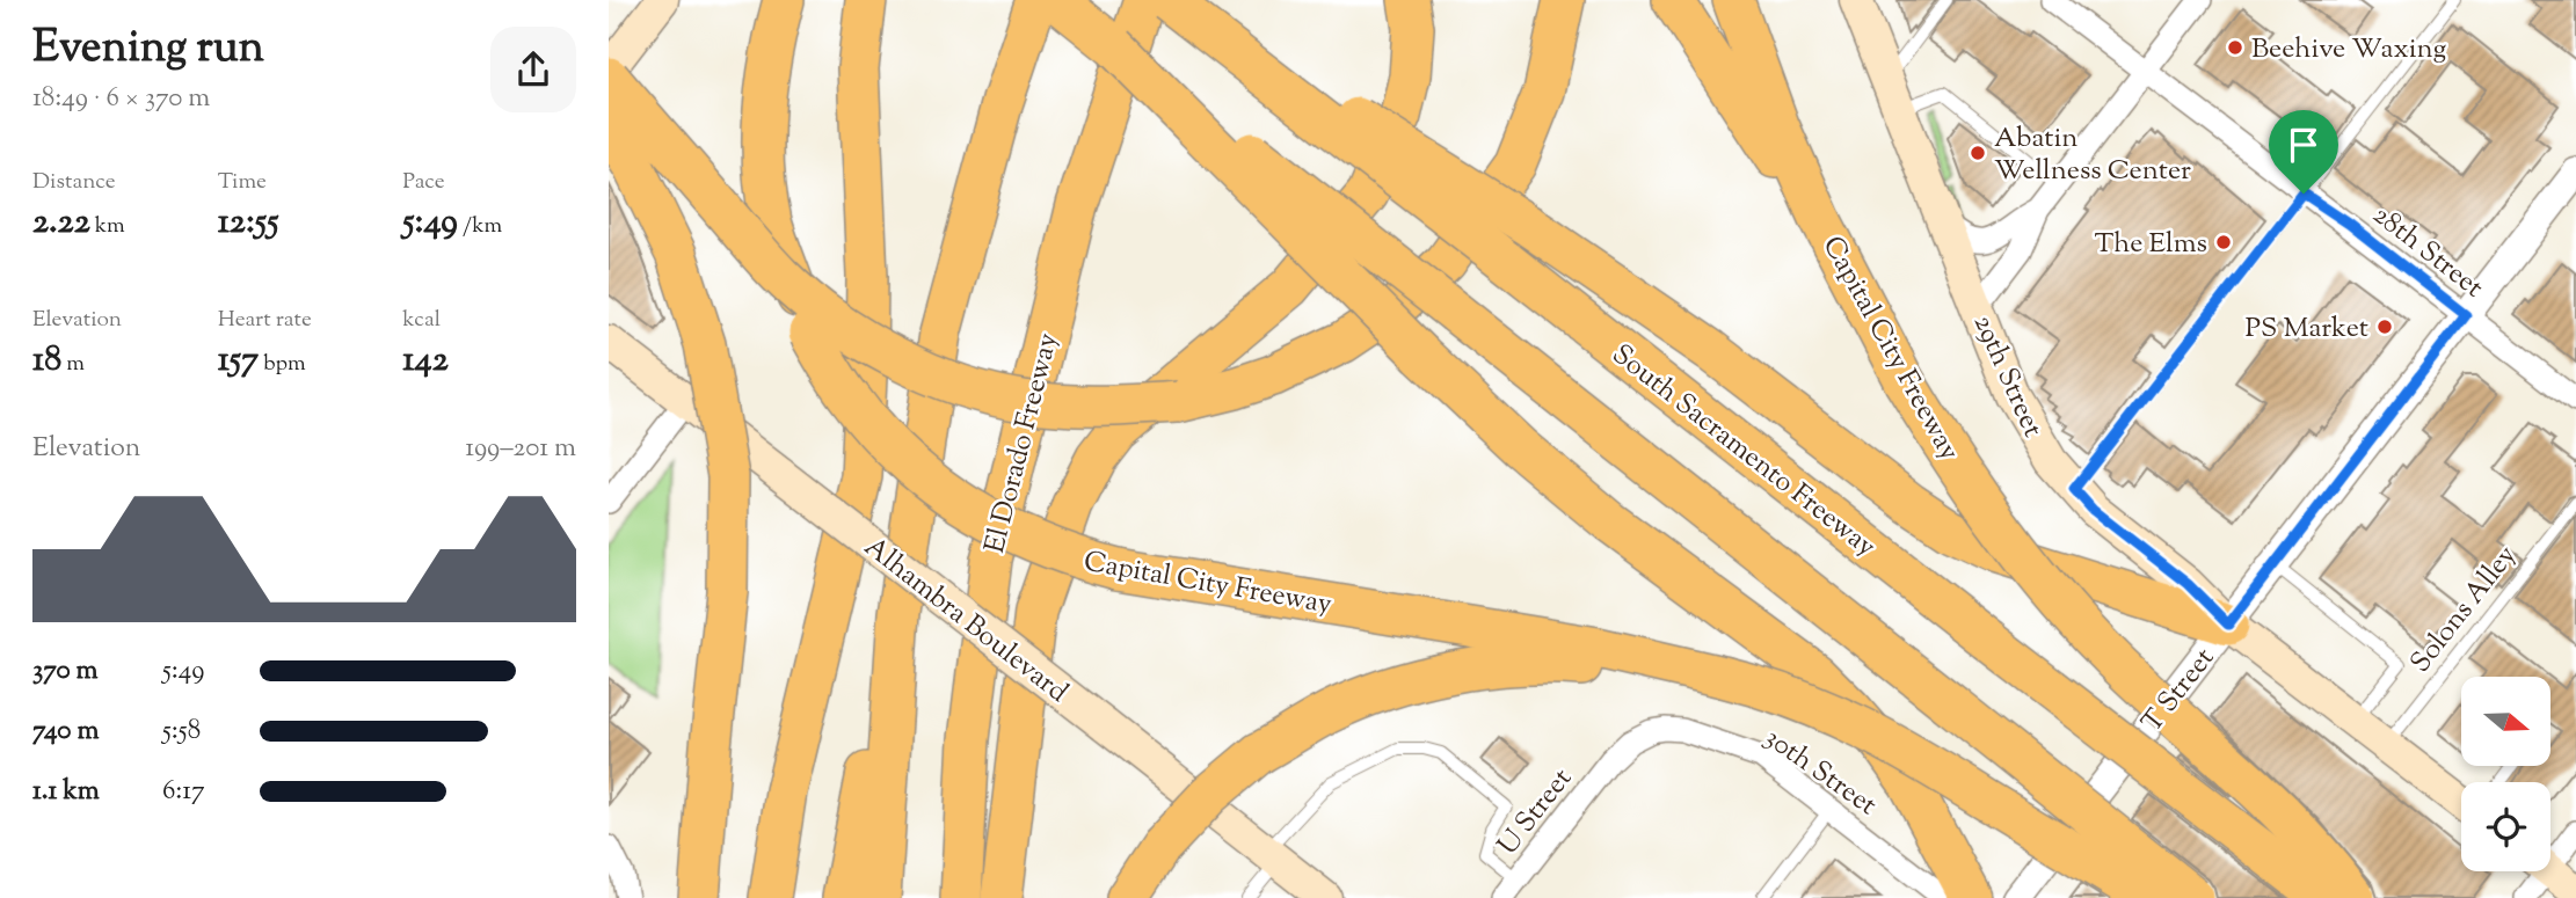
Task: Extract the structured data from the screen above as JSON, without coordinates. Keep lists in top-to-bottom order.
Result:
{
  "streets": {
    "highway": ["Capital City Freeway", "El Dorado Freeway", "South Sacramento Freeway"],
    "main road": ["29th Street", "Alhambra Boulevard"],
    "street": [
      "28th Street",
      "T Street",
      "30th Street",
      "U Street"
    ],
    "lane": ["Solons Alley"]
  },
  "crossings": [
    ["28th Street", "T Street"],
    ["29th Street", "Solons Alley"],
    ["29th Street", "T Street"],
    ["30th Street", "U Street"]
  ],
  "places": [
    "Beehive Waxing",
    "Abatin Wellness Center",
    "The Elms",
    "PS Market"
  ],
  "north": "right",
  "page": {
    "heading": ["Evening run", "18:49 · 6 × 370 m"],
    "stats": [
      ["Distance", "2.22 km"],
      ["Time", "12:55"],
      ["Pace", "5:49 /km"],
      ["Elevation", "18 m"],
      ["Heart rate", "157 bpm"],
      ["kcal", "142"]
    ],
    "chart": ["Elevation", "199–201 m"],
    "list": [
      {
        "name": "370 m",
        "note": "5:49"
      },
      {
        "name": "740 m",
        "note": "5:58"
      },
      {
        "name": "1.1 km",
        "note": "6:17"
      }
    ]
  }
}
